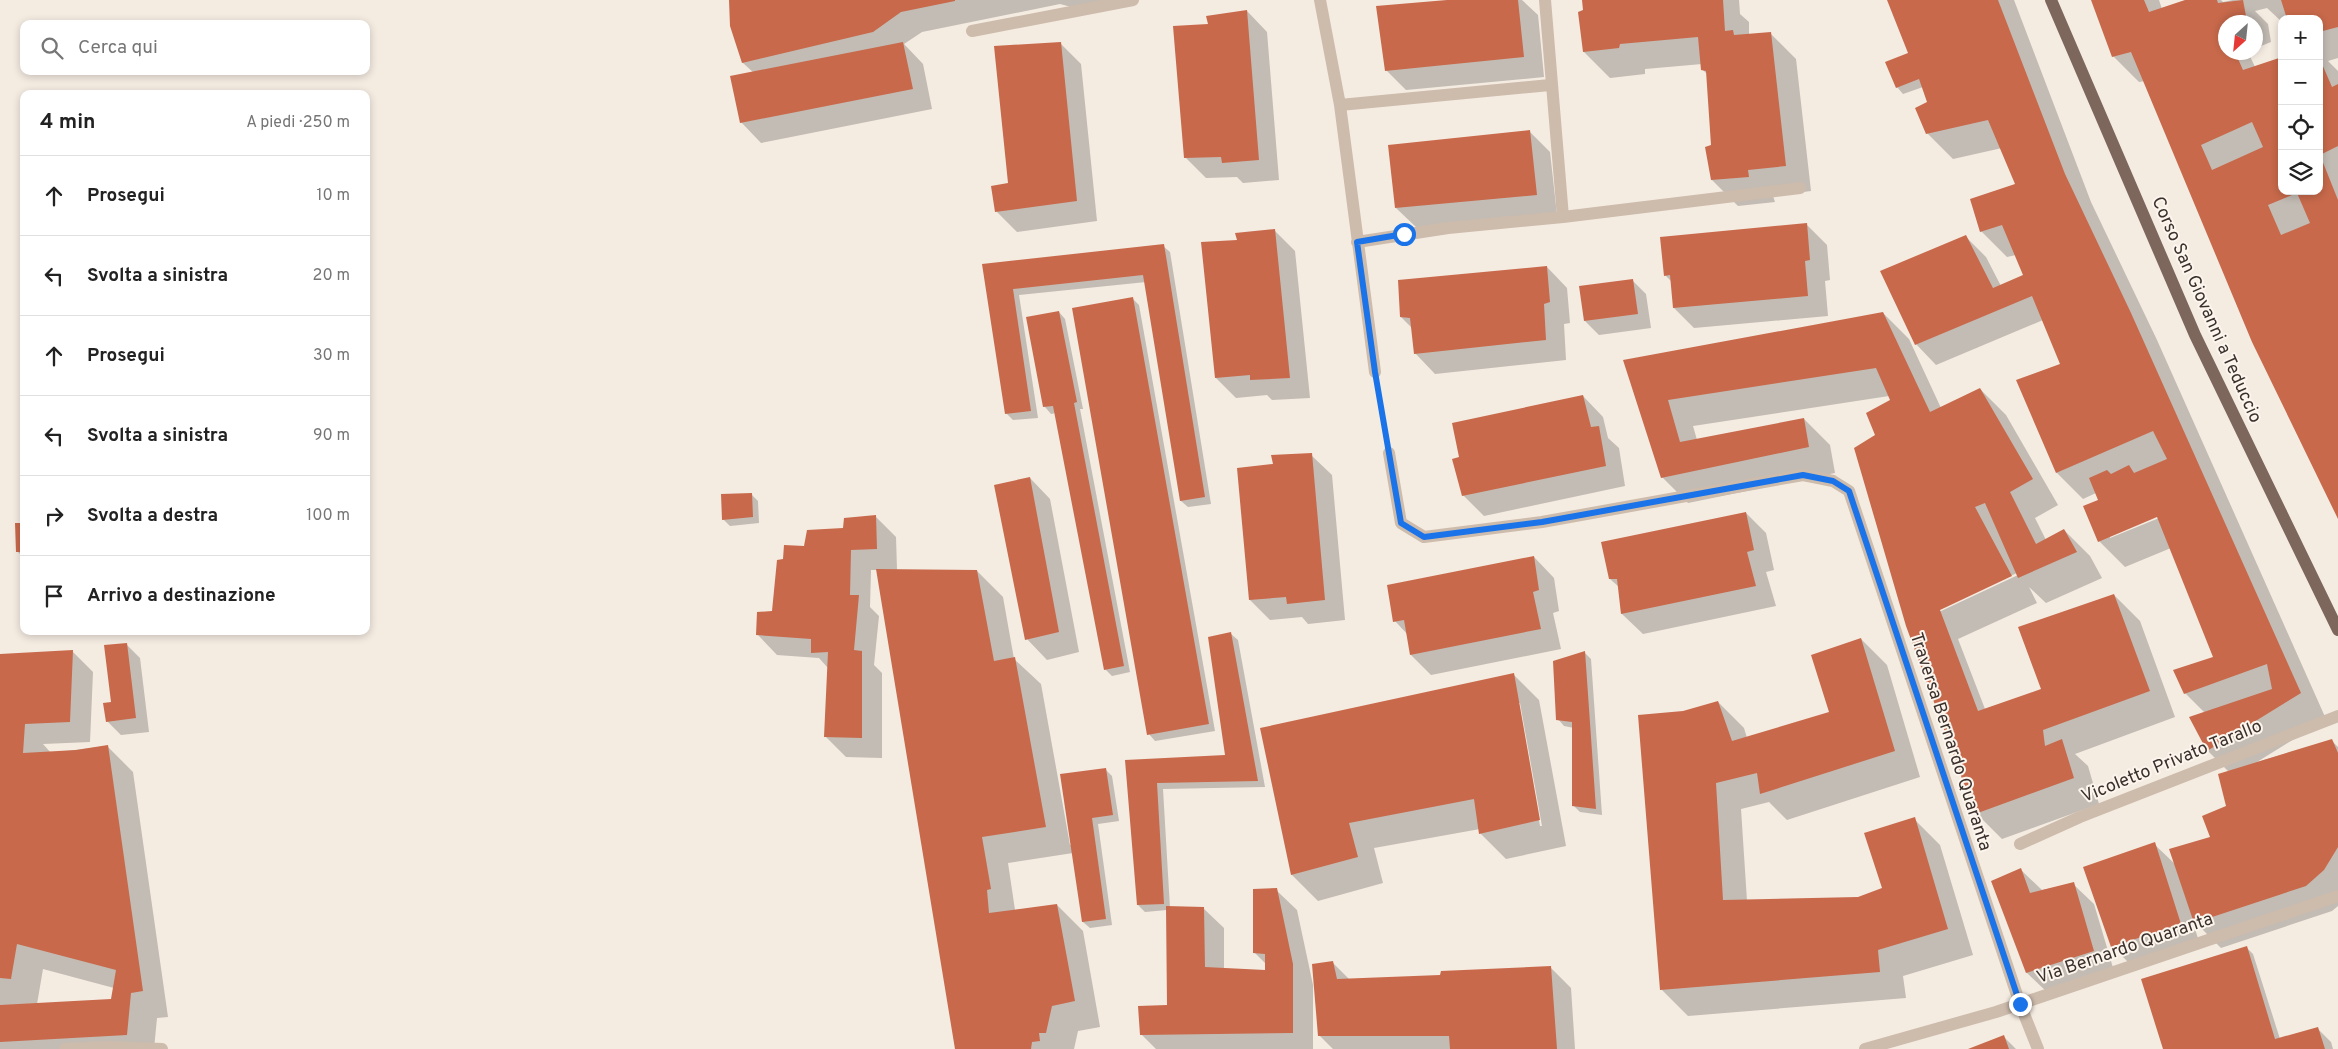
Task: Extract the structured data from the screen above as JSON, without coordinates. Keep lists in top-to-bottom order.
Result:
{
  "streets": {
    "main road": ["Corso San Giovanni a Teduccio"],
    "street": ["Traversa Bernardo Quaranta", "Vicoletto Privato Tarallo", "Via Bernardo Quaranta"]
  },
  "crossings": [
    ["Traversa Bernardo Quaranta", "Via Bernardo Quaranta"]
  ],
  "north": "bottom left",
  "page": {
    "map_buttons": ["+", "−"],
    "search": "Cerca qui",
    "heading": ["4 min", "A piedi · 250 m"],
    "list": [
      ["Prosegui", "10 m"],
      ["Svolta a sinistra", "20 m"],
      ["Prosegui", "30 m"],
      ["Svolta a sinistra", "90 m"],
      ["Svolta a destra", "100 m"],
      "Arrivo a destinazione"
    ]
  }
}
